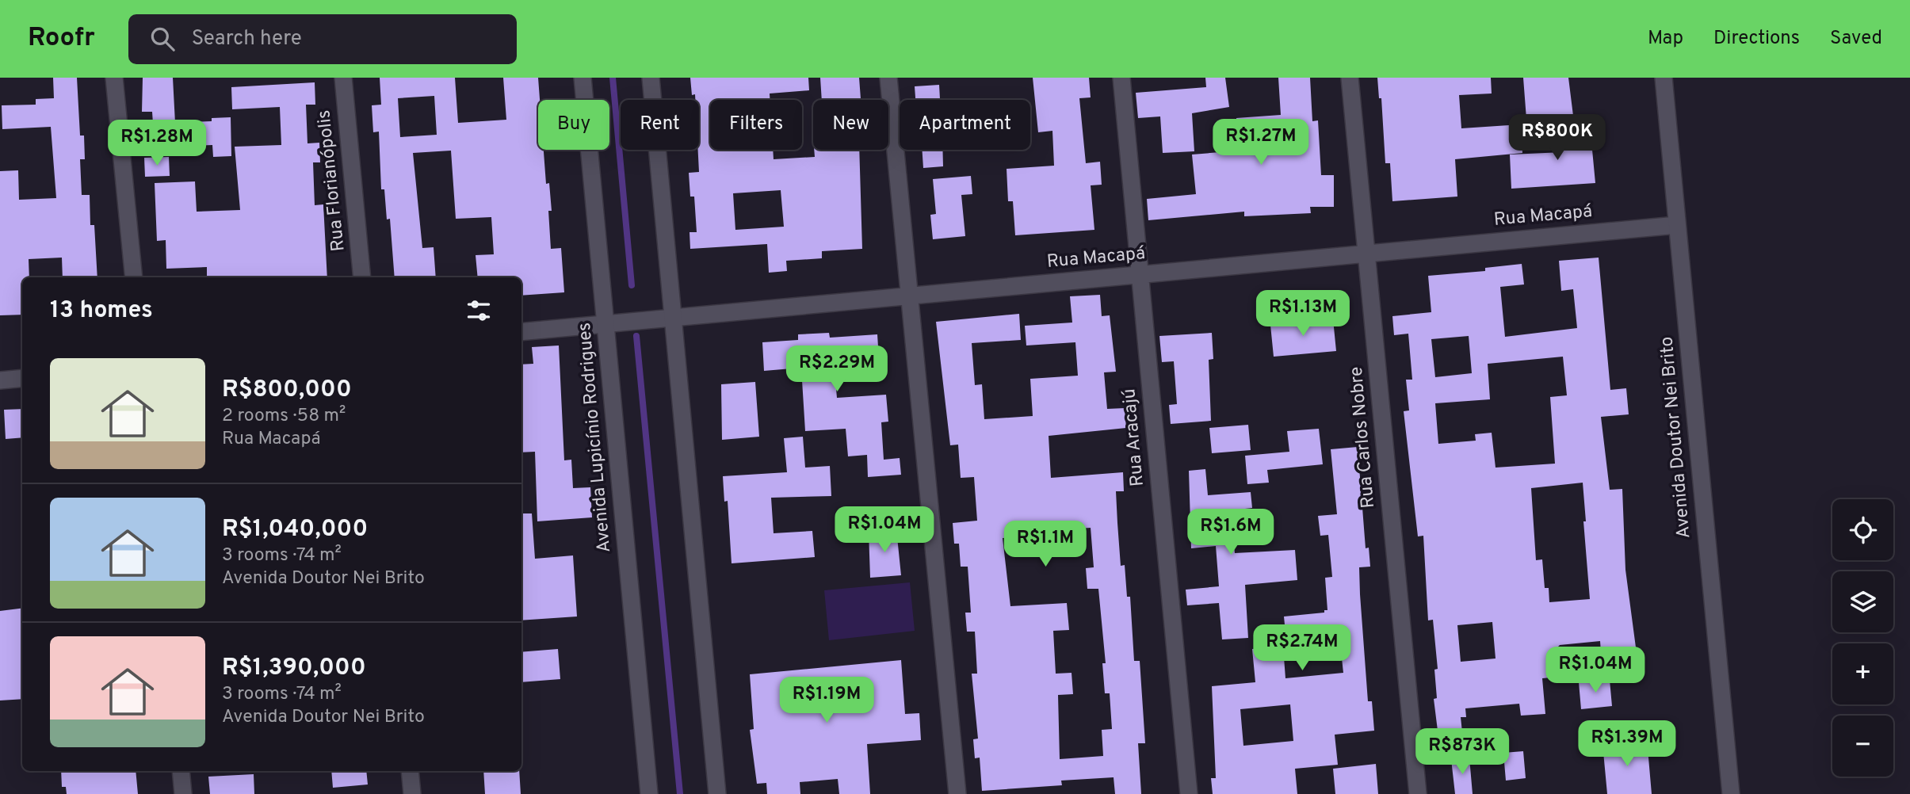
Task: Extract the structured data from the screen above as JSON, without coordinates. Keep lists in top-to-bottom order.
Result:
{
  "streets": {
    "street": [
      "Rua Florianópolis",
      "Rua Macapá",
      "Avenida Lupicínio Rodrigues",
      "Rua Aracajú",
      "Rua Carlos Nobre",
      "Avenida Doutor Nei Brito"
    ]
  },
  "crossings": [
    ["Rua Macapá", "Avenida Lupicínio Rodrigues"],
    ["Rua Macapá", "Rua Aracajú"],
    ["Rua Macapá", "Rua Carlos Nobre"],
    ["Rua Macapá", "Avenida Doutor Nei Brito"]
  ],
  "page": {
    "header": "Roofr",
    "search": "Search here",
    "nav": ["Map", "Directions", "Saved"],
    "chip": [
      "Buy",
      "Rent",
      "Filters",
      "New",
      "Apartment"
    ],
    "price": [
      "R$800K",
      "R$1.27M",
      "R$1.28M",
      "R$1.13M",
      "R$2.29M",
      "R$1.04M",
      "R$1.6M",
      "R$1.1M",
      "R$2.74M",
      "R$1.04M",
      "R$1.19M",
      "R$1.39M",
      "R$873K"
    ],
    "heading": "13 homes",
    "list": [
      {
        "name": "R$800,000",
        "note": "2 rooms · 58 m² · Rua Macapá"
      },
      {
        "name": "R$1,040,000",
        "note": "3 rooms · 74 m² · Avenida Doutor Nei Brito"
      },
      {
        "name": "R$1,390,000",
        "note": "3 rooms · 74 m² · Avenida Doutor Nei Brito"
      }
    ],
    "map_buttons": ["+", "−"]
  }
}
